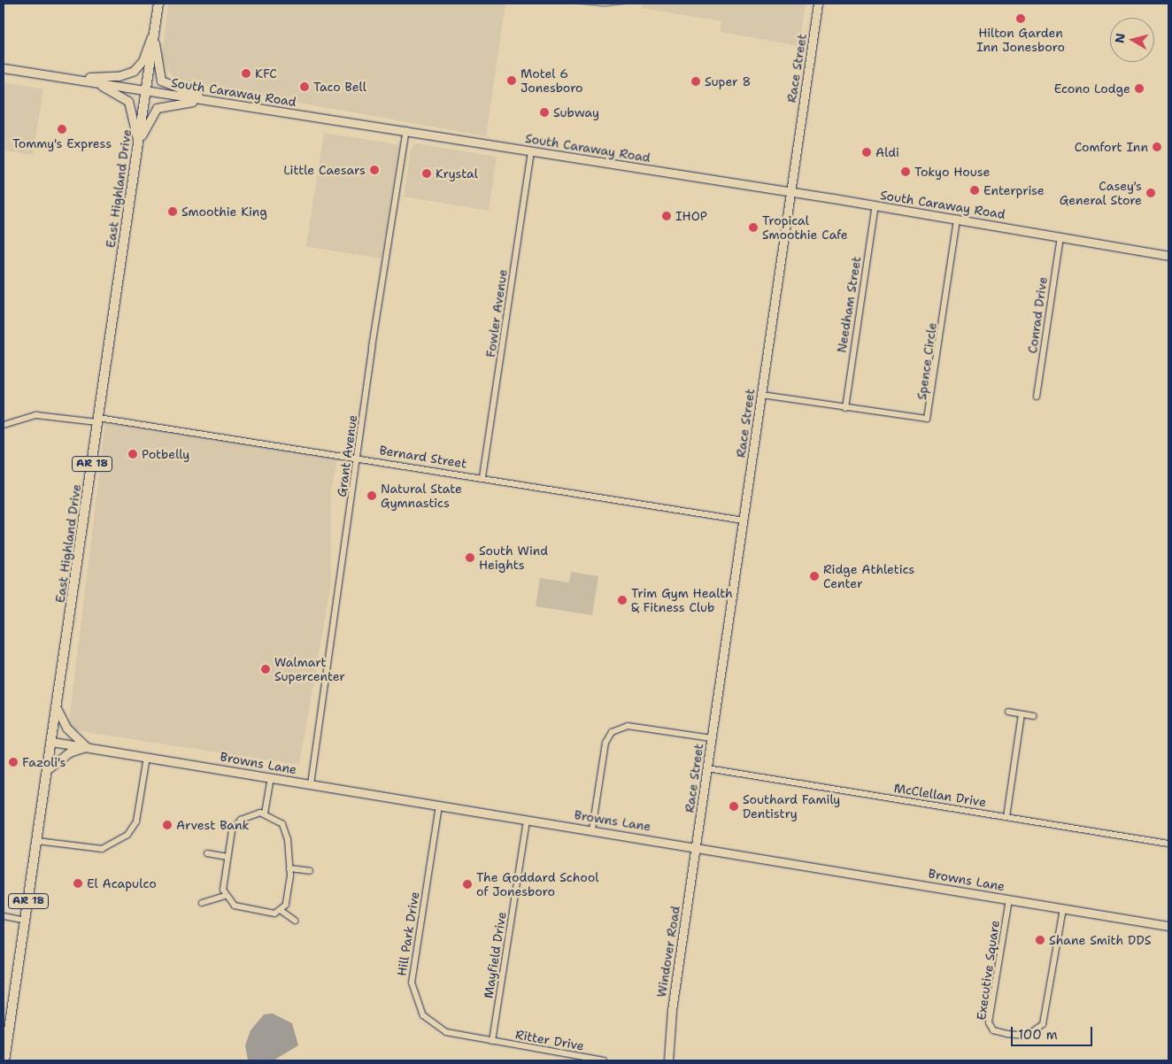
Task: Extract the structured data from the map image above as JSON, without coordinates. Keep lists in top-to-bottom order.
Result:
{
  "streets": {
    "main road": ["East Highland Drive", "AR 18"],
    "street": [
      "Race Street",
      "South Caraway Road",
      "Needham Street",
      "Fowler Avenue",
      "Conrad Drive",
      "Spence Circle",
      "Grant Avenue",
      "Bernard Street",
      "Browns Lane",
      "McClellan Drive",
      "Hill Park Drive",
      "Windover Road",
      "Mayfield Drive",
      "Executive Square",
      "Ritter Drive"
    ]
  },
  "crossings": [
    ["Race Street", "South Caraway Road"],
    ["Race Street", "Spence Circle"],
    ["Race Street", "Bernard Street"],
    ["Race Street", "Browns Lane"],
    ["Race Street", "McClellan Drive"],
    ["Race Street", "Windover Road"],
    ["South Caraway Road", "East Highland Drive"],
    ["South Caraway Road", "Needham Street"],
    ["South Caraway Road", "Fowler Avenue"],
    ["South Caraway Road", "Conrad Drive"],
    ["South Caraway Road", "Spence Circle"],
    ["South Caraway Road", "Grant Avenue"],
    ["East Highland Drive", "Bernard Street"],
    ["East Highland Drive", "Browns Lane"],
    ["Needham Street", "Spence Circle"],
    ["Fowler Avenue", "Bernard Street"],
    ["Grant Avenue", "Bernard Street"],
    ["Grant Avenue", "Browns Lane"],
    ["Browns Lane", "Hill Park Drive"],
    ["Browns Lane", "Windover Road"],
    ["Browns Lane", "Mayfield Drive"],
    ["Browns Lane", "Executive Square"],
    ["Hill Park Drive", "Mayfield Drive"],
    ["Hill Park Drive", "Ritter Drive"],
    ["Mayfield Drive", "Ritter Drive"]
  ],
  "places": [
    "Hilton Garden Inn Jonesboro",
    "KFC",
    "Motel 6 Jonesboro",
    "Super 8",
    "Taco Bell",
    "Econo Lodge",
    "Subway",
    "Tommy's Express",
    "Comfort Inn",
    "Aldi",
    "Little Caesars",
    "Tokyo House",
    "Krystal",
    "Enterprise",
    "Casey's General Store",
    "Smoothie King",
    "IHOP",
    "Tropical Smoothie Cafe",
    "Potbelly",
    "Natural State Gymnastics",
    "South Wind Heights",
    "Ridge Athletics Center",
    "Trim Gym Health & Fitness Club",
    "Walmart Supercenter",
    "Fazoli's",
    "Southard Family Dentistry",
    "Arvest Bank",
    "El Acapulco",
    "The Goddard School of Jonesboro",
    "Shane Smith DDS"
  ],
  "scale_bar": "100 m",
  "north": "left"
}
